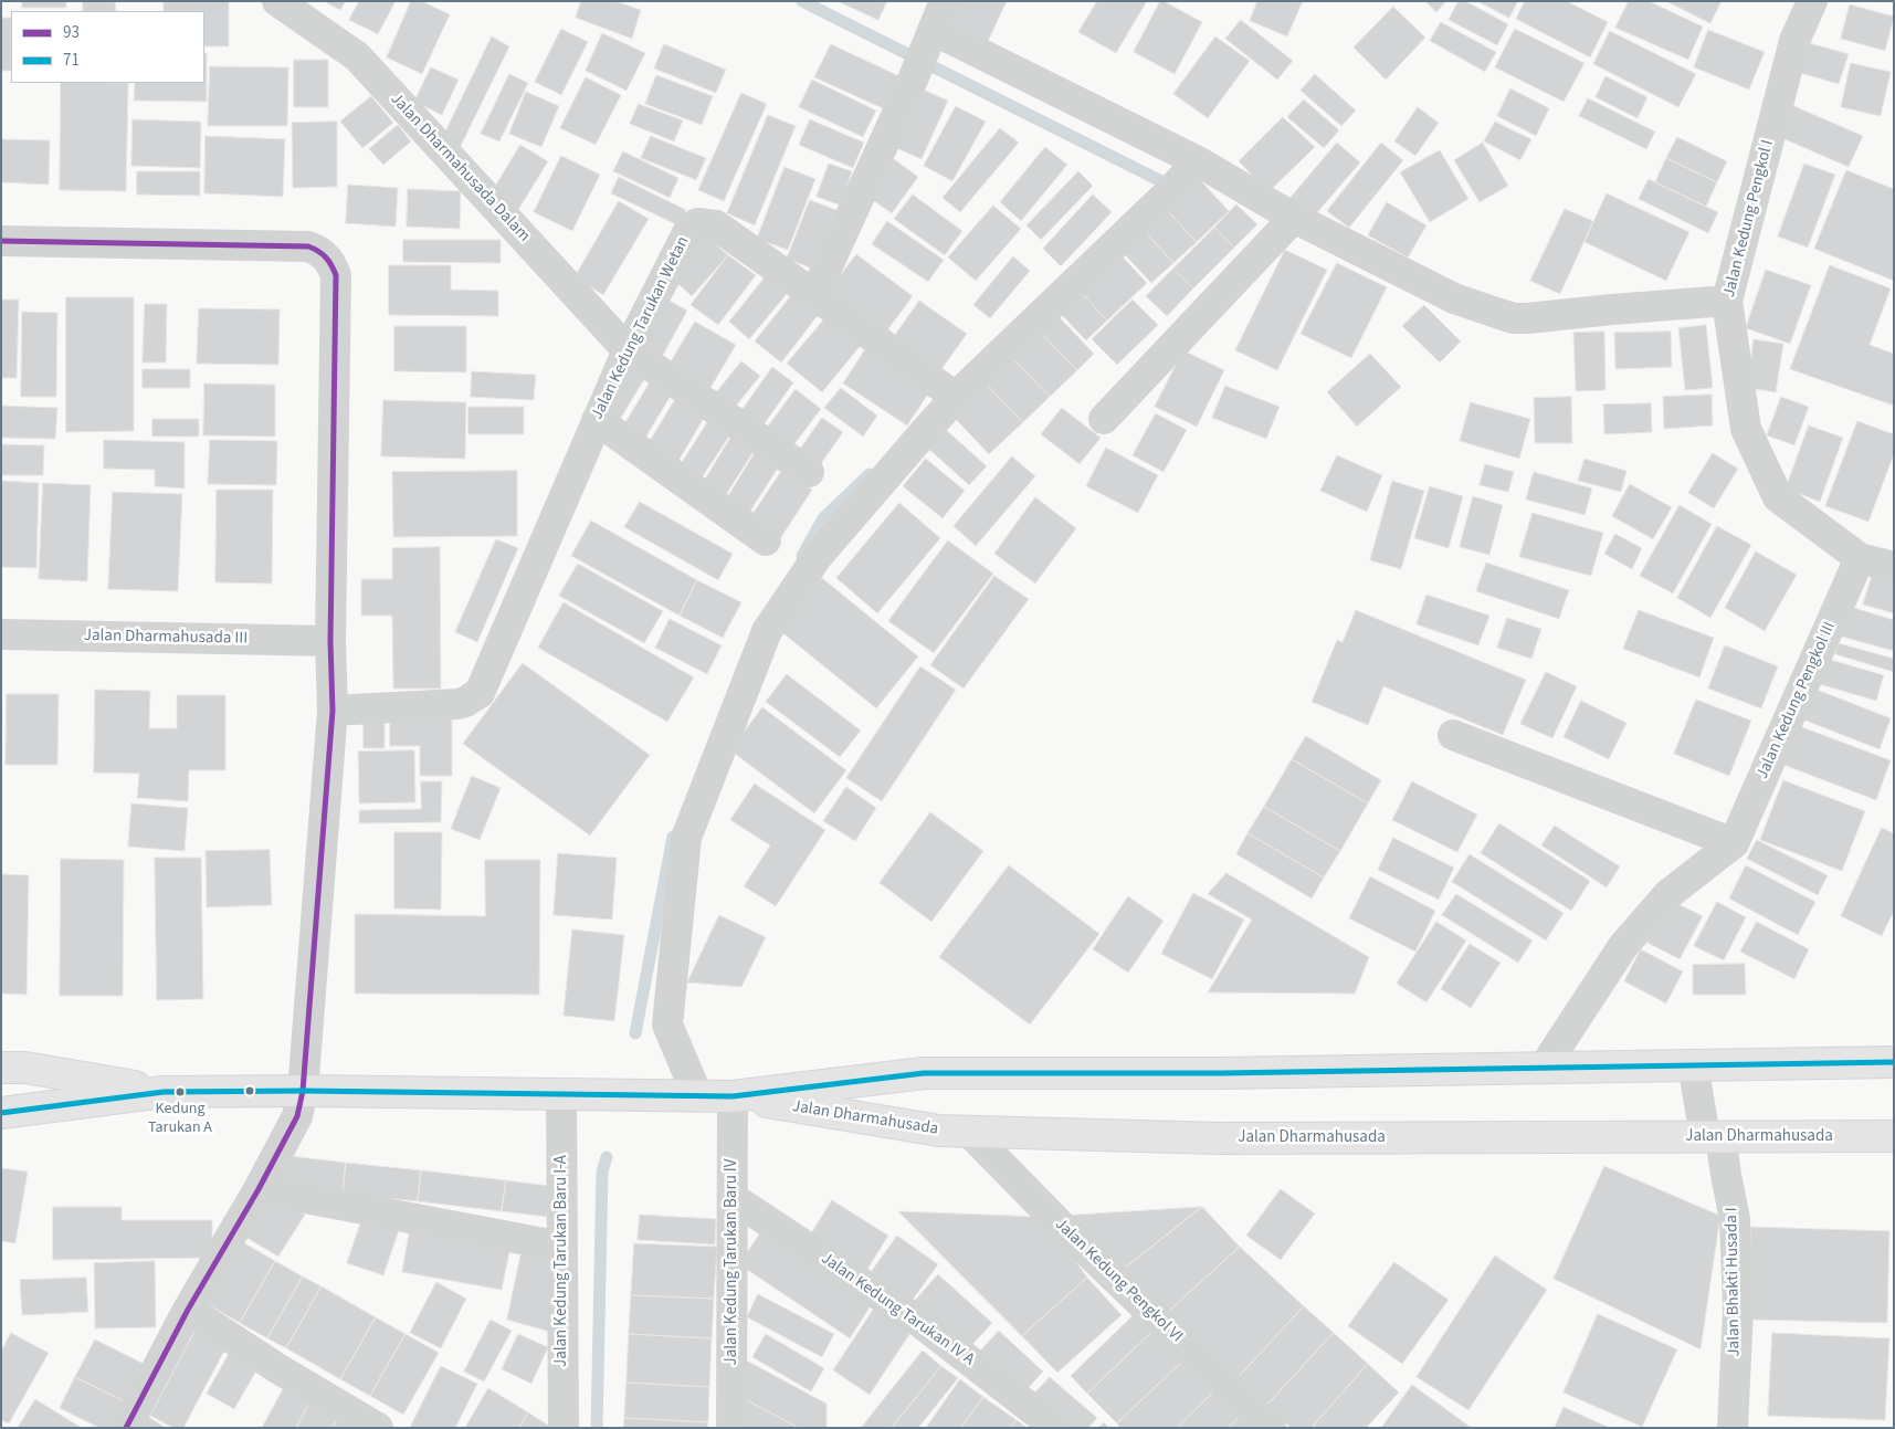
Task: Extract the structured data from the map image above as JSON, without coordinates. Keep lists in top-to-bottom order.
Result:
{
  "streets": {
    "main road": ["Jalan Dharmahusada"],
    "street": [
      "Jalan Dharmahusada Dalam",
      "Jalan Kedung Pengkol I",
      "Jalan Kedung Tarukan Wetan",
      "Jalan Dharmahusada III",
      "Jalan Kedung Pengkol III",
      "Jalan Kedung Tarukan Baru I-A",
      "Jalan Kedung Tarukan Baru IV",
      "Jalan Kedung Pengkol VI",
      "Jalan Bhakti Husada I",
      "Jalan Kedung Tarukan IV A"
    ]
  },
  "crossings": [
    ["Jalan Dharmahusada Dalam", "Jalan Kedung Tarukan Wetan"],
    ["Jalan Kedung Pengkol I", "Jalan Kedung Pengkol III"],
    ["Jalan Kedung Pengkol III", "Jalan Dharmahusada"],
    ["Jalan Dharmahusada", "Jalan Kedung Tarukan Baru I-A"],
    ["Jalan Dharmahusada", "Jalan Kedung Tarukan Baru IV"],
    ["Jalan Dharmahusada", "Jalan Kedung Pengkol VI"],
    ["Jalan Dharmahusada", "Jalan Bhakti Husada I"],
    ["Jalan Kedung Tarukan Baru IV", "Jalan Kedung Tarukan IV A"]
  ],
  "places": ["Kedung Tarukan A"],
  "lines": ["transit line 93", "transit line 71"],
  "legend": ["93", "71"]
}
